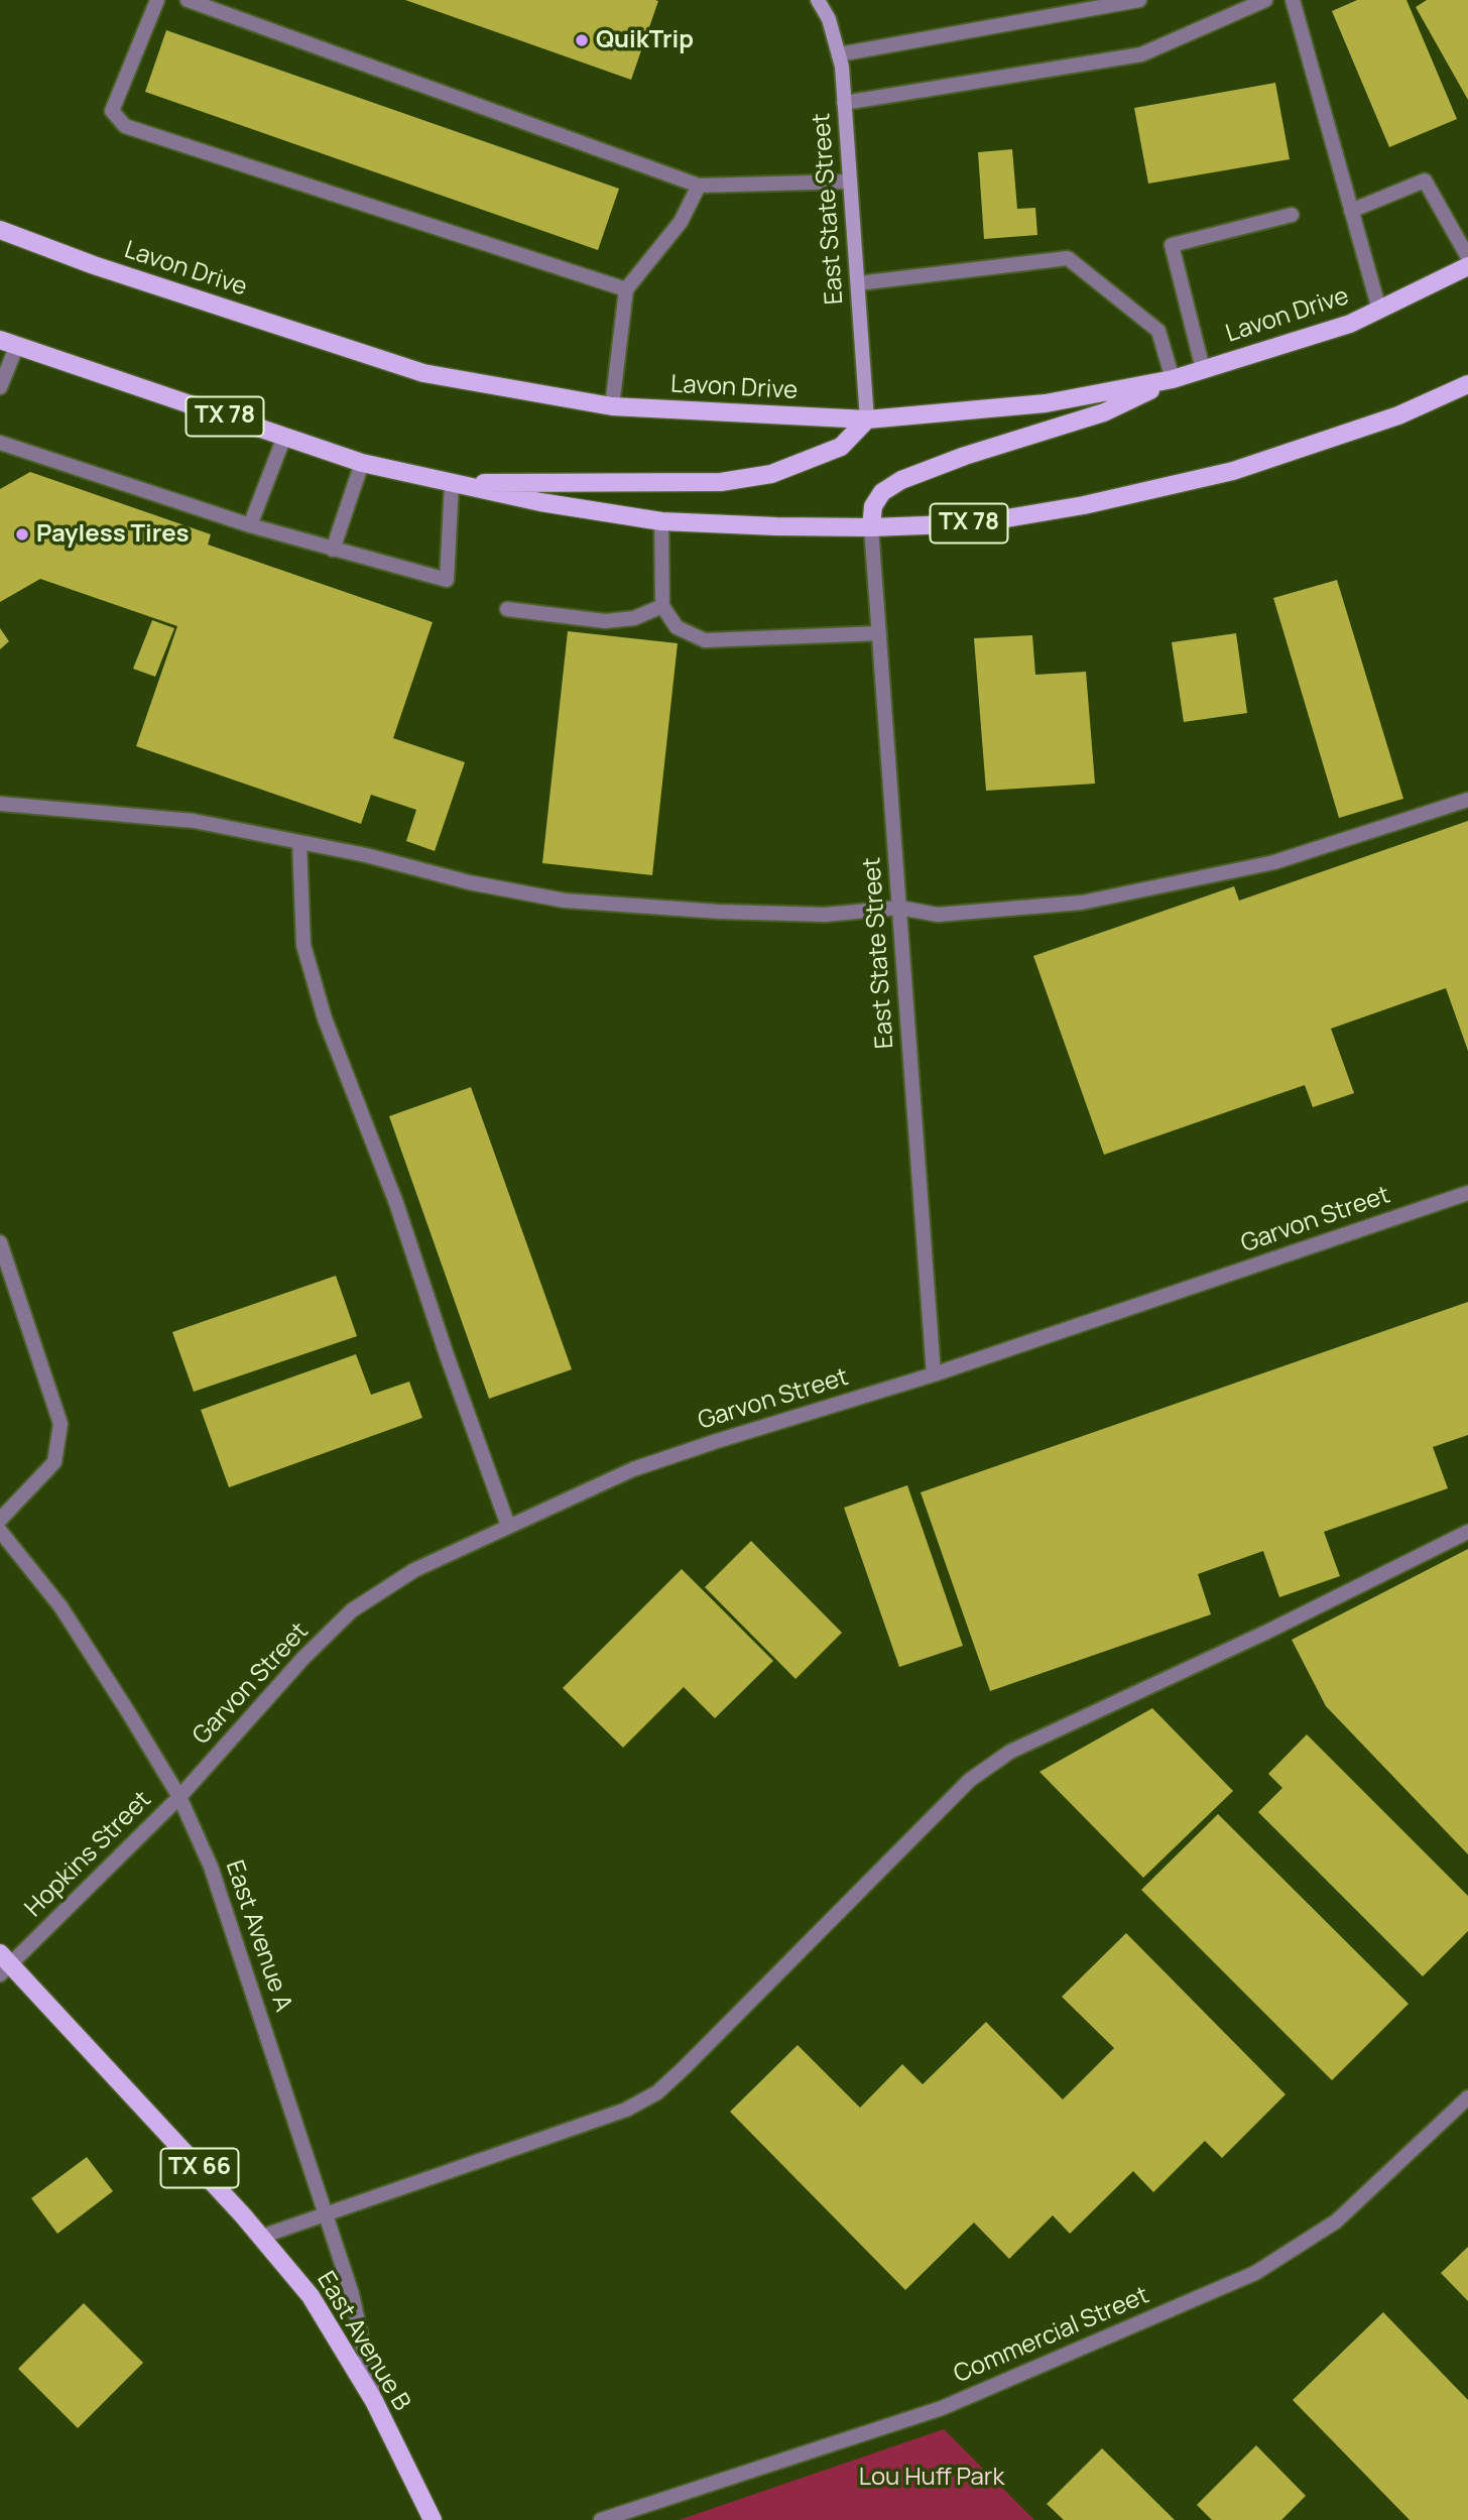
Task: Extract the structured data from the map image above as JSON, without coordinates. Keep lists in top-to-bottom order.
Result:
{
  "streets": {
    "main road": [
      "Lavon Drive",
      "TX 78",
      "TX 66",
      "East Avenue B"
    ],
    "street": [
      "East State Street",
      "Garvon Street",
      "Hopkins Street",
      "East Avenue A",
      "Commercial Street"
    ]
  },
  "crossings": [
    ["East State Street", "Lavon Drive"],
    ["East State Street", "TX 78"],
    ["East State Street", "Garvon Street"],
    ["Garvon Street", "Hopkins Street"],
    ["Garvon Street", "East Avenue A"],
    ["Hopkins Street", "East Avenue A"],
    ["Hopkins Street", "East Avenue B"],
    ["East Avenue A", "East Avenue B"]
  ],
  "parks": ["Lou Huff Park"],
  "places": ["QuikTrip", "Payless Tires"]
}
